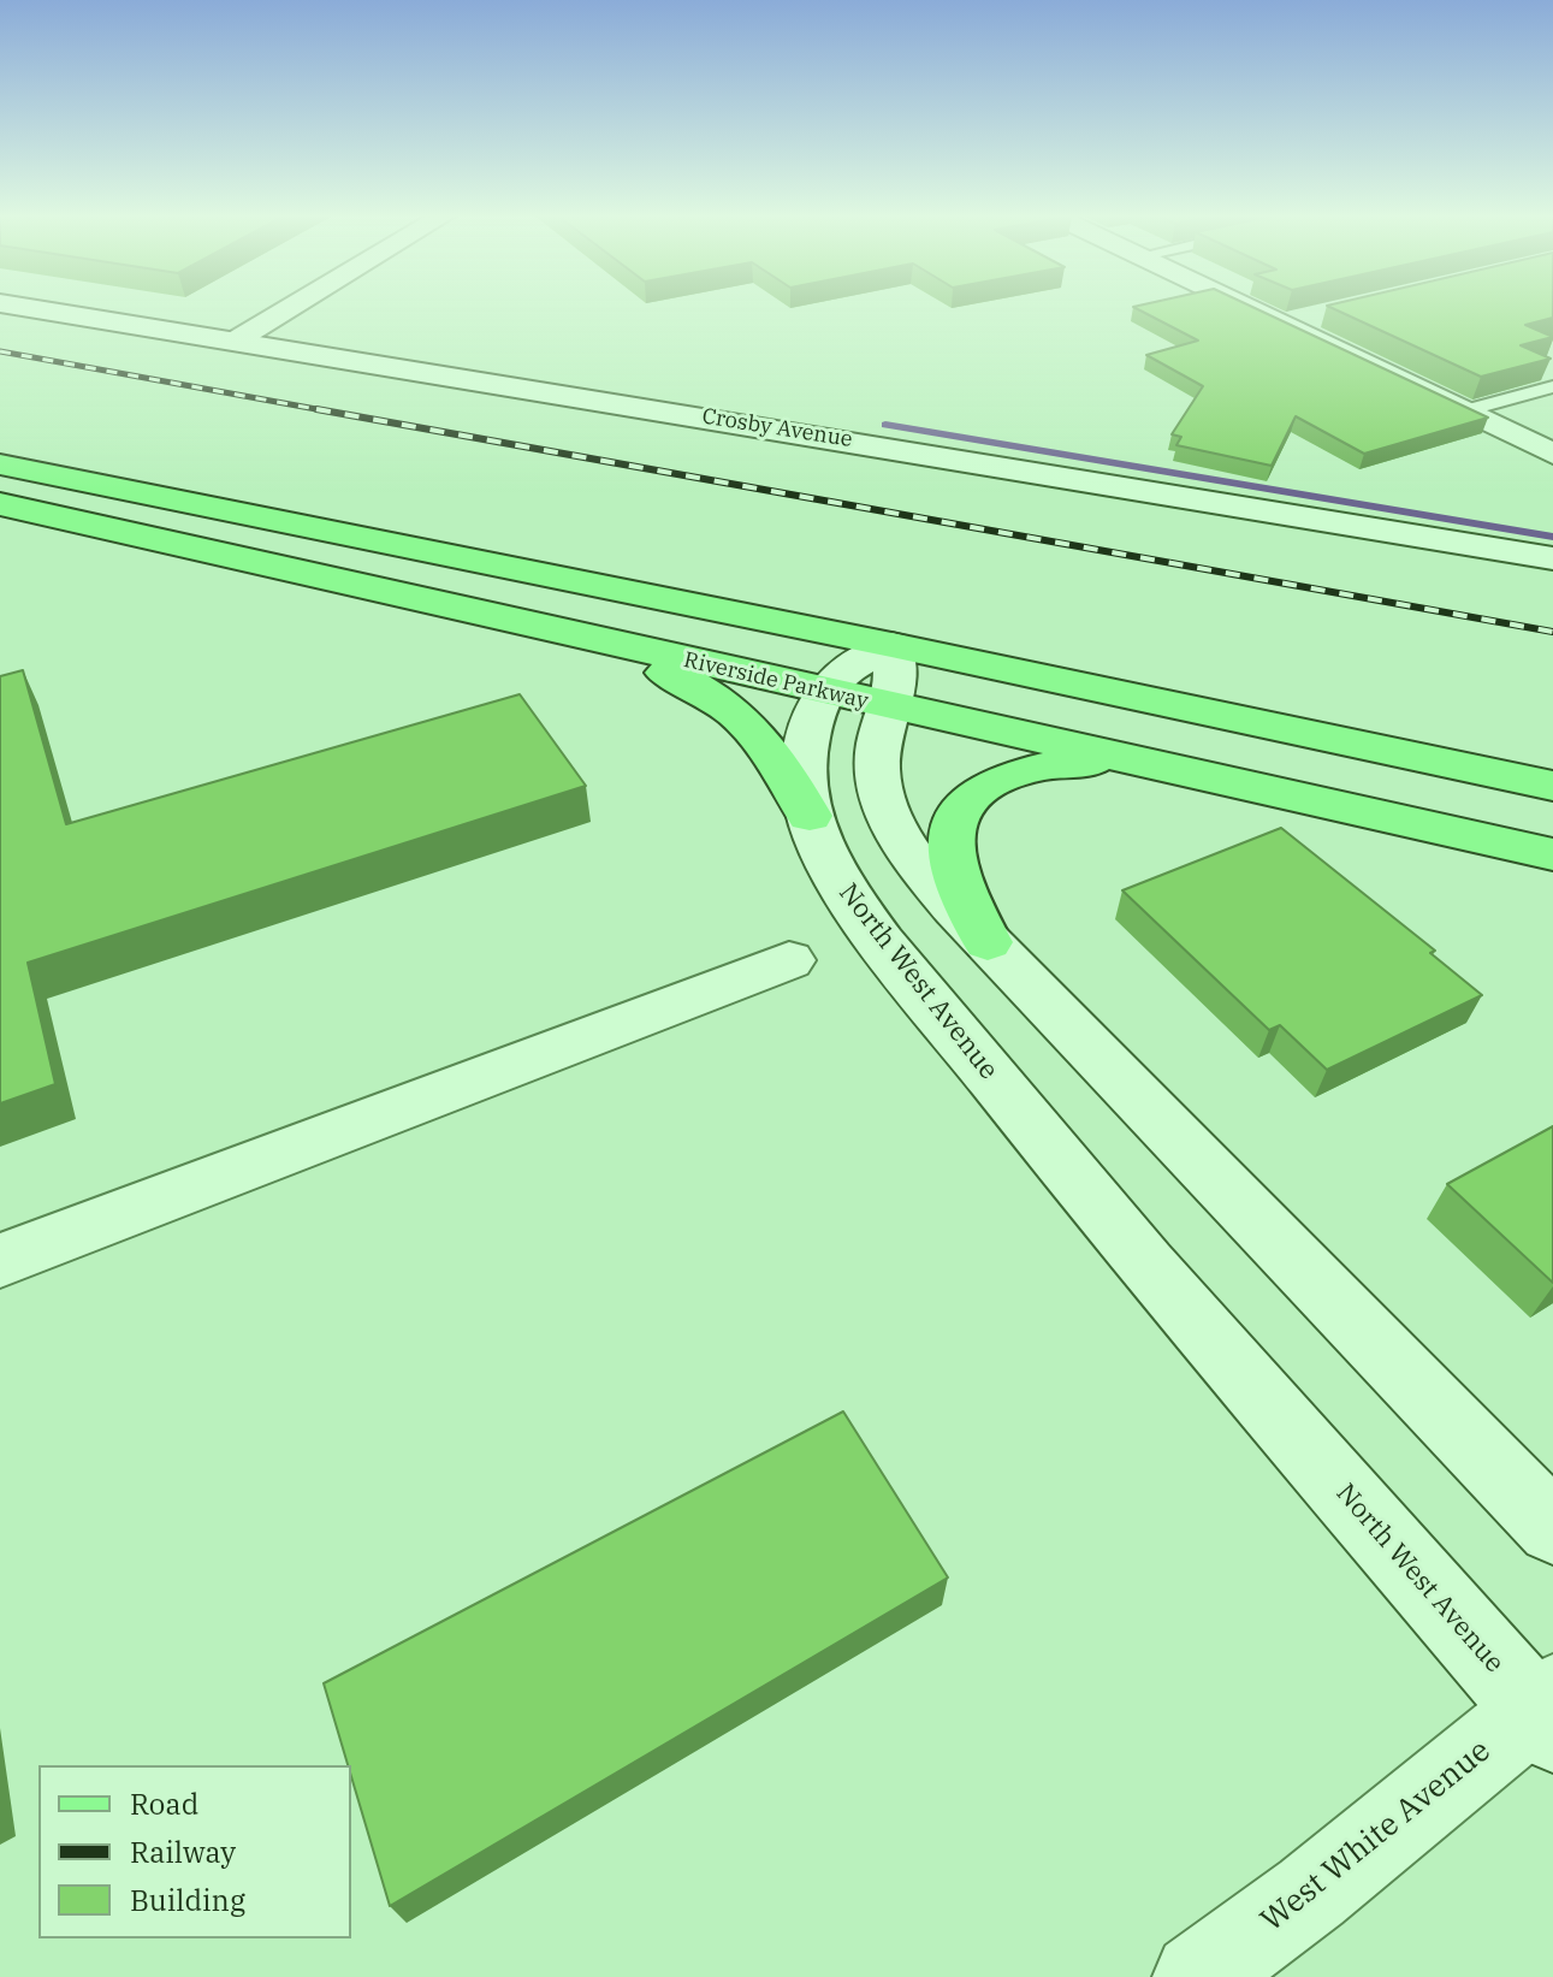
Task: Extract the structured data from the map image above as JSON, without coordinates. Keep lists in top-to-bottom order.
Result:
{
  "streets": {
    "main road": ["Riverside Parkway"],
    "street": ["Crosby Avenue", "North West Avenue", "West White Avenue"]
  },
  "crossings": [
    ["Riverside Parkway", "North West Avenue"],
    ["North West Avenue", "West White Avenue"]
  ],
  "legend": ["Road", "Railway", "Building"]
}
